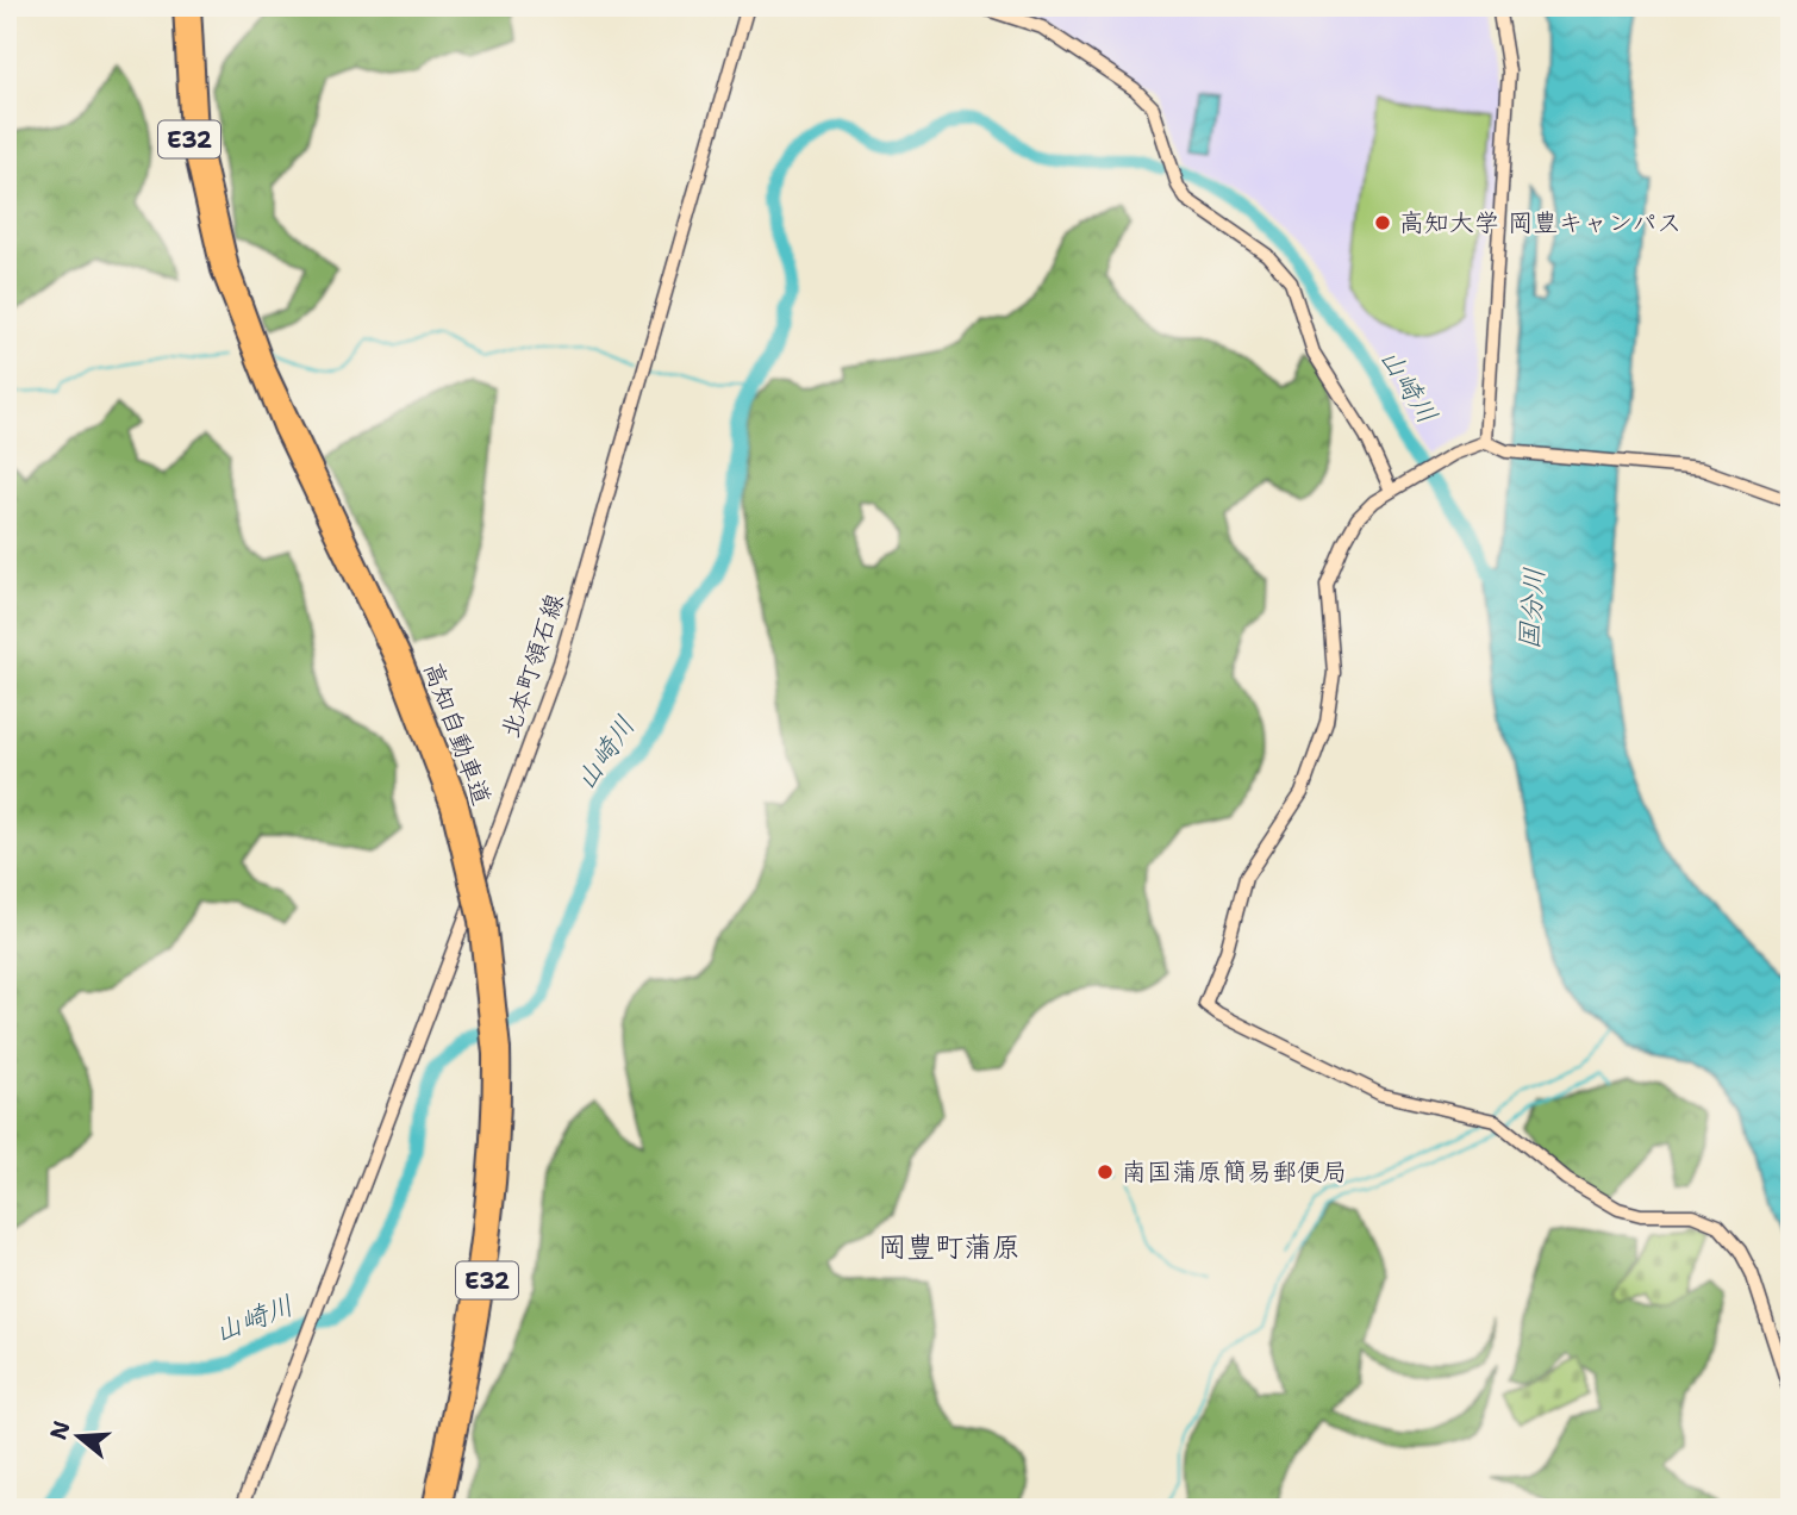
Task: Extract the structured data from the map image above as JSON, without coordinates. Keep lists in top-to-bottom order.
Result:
{
  "streets": {
    "highway": ["E32", "高知自動車道"],
    "street": ["北本町領石線"]
  },
  "districts": ["岡豊町蒲原"],
  "water": ["山崎川", "国分川"],
  "places": ["高知大学 岡豊キャンパス", "南国蒲原簡易郵便局"],
  "north": "left"
}
